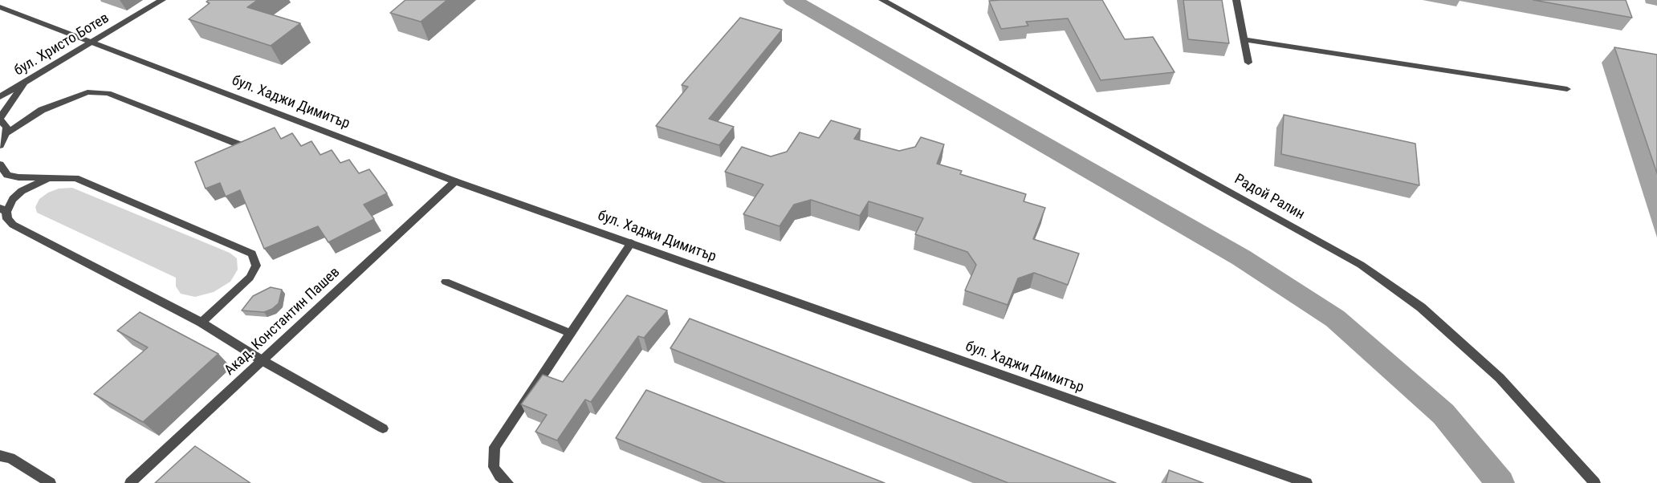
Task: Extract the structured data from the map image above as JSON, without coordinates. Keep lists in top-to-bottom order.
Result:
{
  "streets": {
    "street": [
      "бул. Христо Ботев",
      "бул. Хаджи Димитър",
      "Радой Ралин",
      "Акад. Константин Пашев"
    ]
  },
  "crossings": [
    ["бул. Христо Ботев", "бул. Хаджи Димитър"],
    ["бул. Хаджи Димитър", "Акад. Константин Пашев"]
  ]
}
